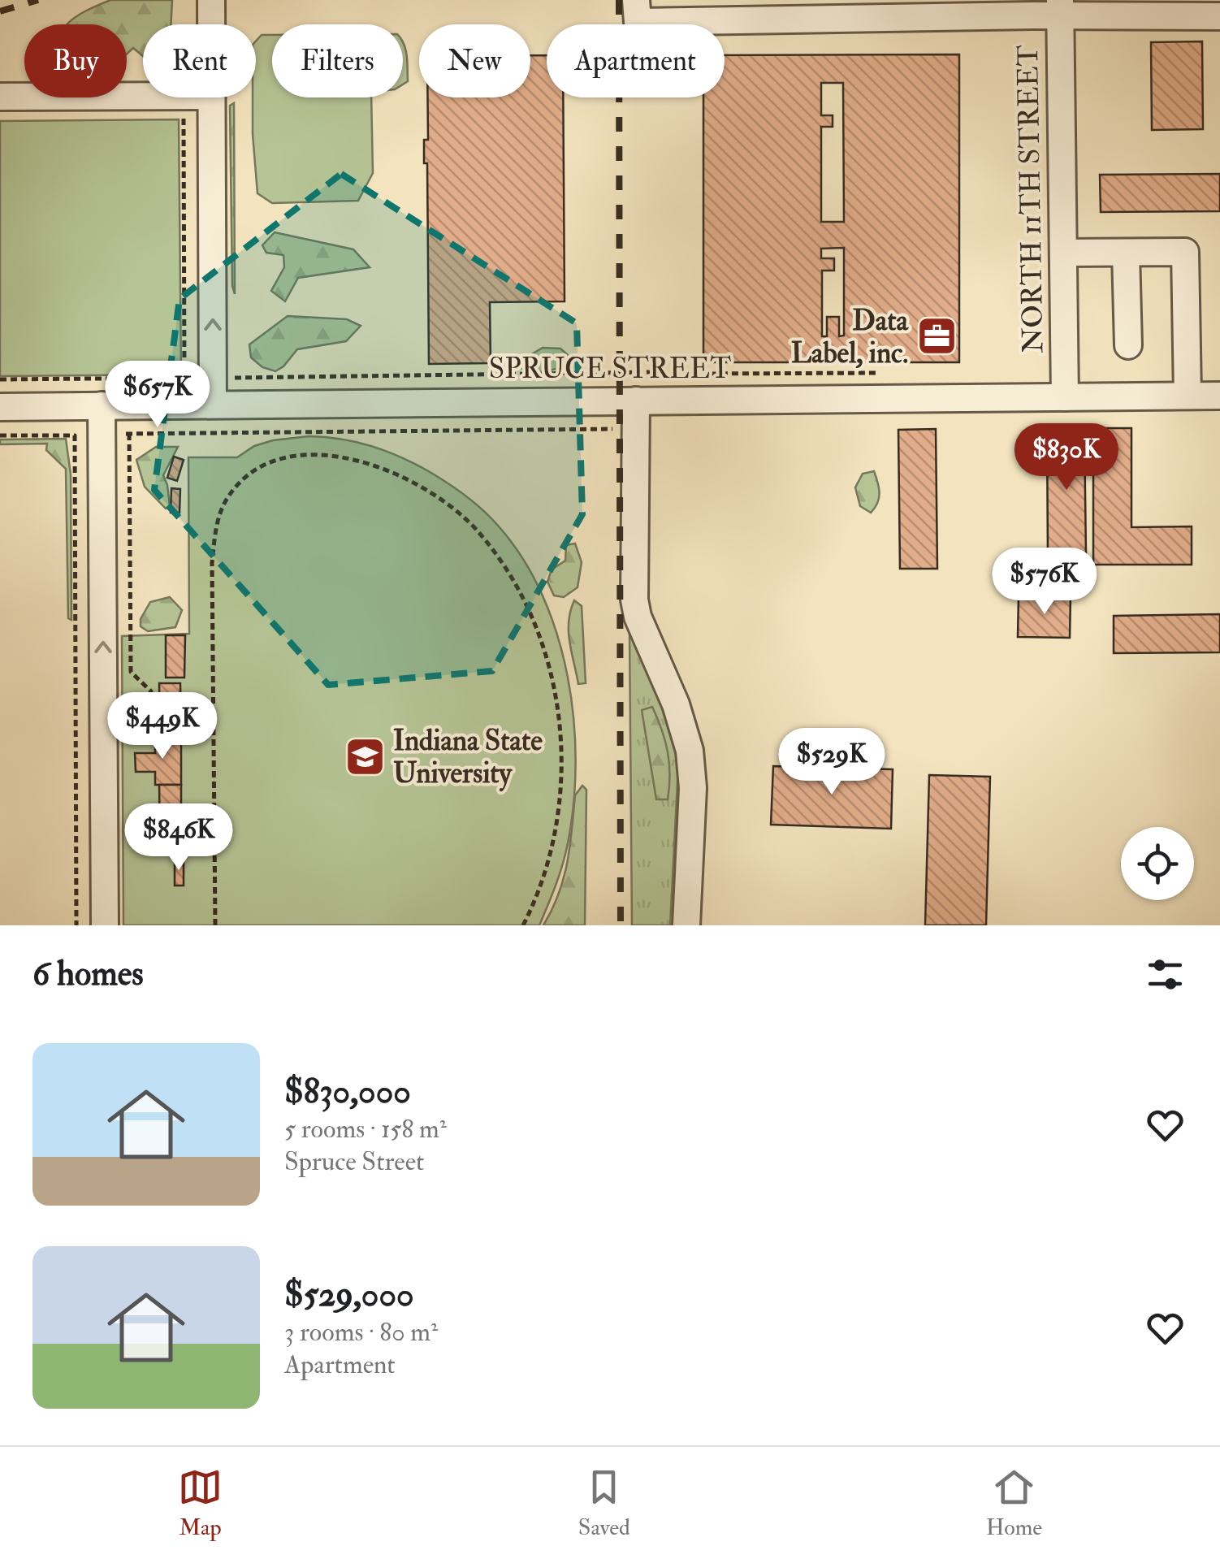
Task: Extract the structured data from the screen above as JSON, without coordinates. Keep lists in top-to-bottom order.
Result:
{
  "streets": {
    "street": ["NORTH 11TH STREET", "SPRUCE STREET"]
  },
  "crossings": [
    ["NORTH 11TH STREET", "SPRUCE STREET"]
  ],
  "places": {
    "office": ["Data Label, inc."],
    "school or university": ["Indiana State University"]
  },
  "page": {
    "chip": [
      "Buy",
      "Rent",
      "Filters",
      "New",
      "Apartment"
    ],
    "price": [
      "$657K",
      "$830K",
      "$576K",
      "$449K",
      "$529K",
      "$846K"
    ],
    "heading": "6 homes",
    "list": [
      {
        "name": "$830,000",
        "note": "5 rooms · 158 m² · Spruce Street"
      },
      {
        "name": "$529,000",
        "note": "3 rooms · 80 m² · Apartment"
      }
    ],
    "tabs": ["Map", "Saved", "Home"]
  }
}
